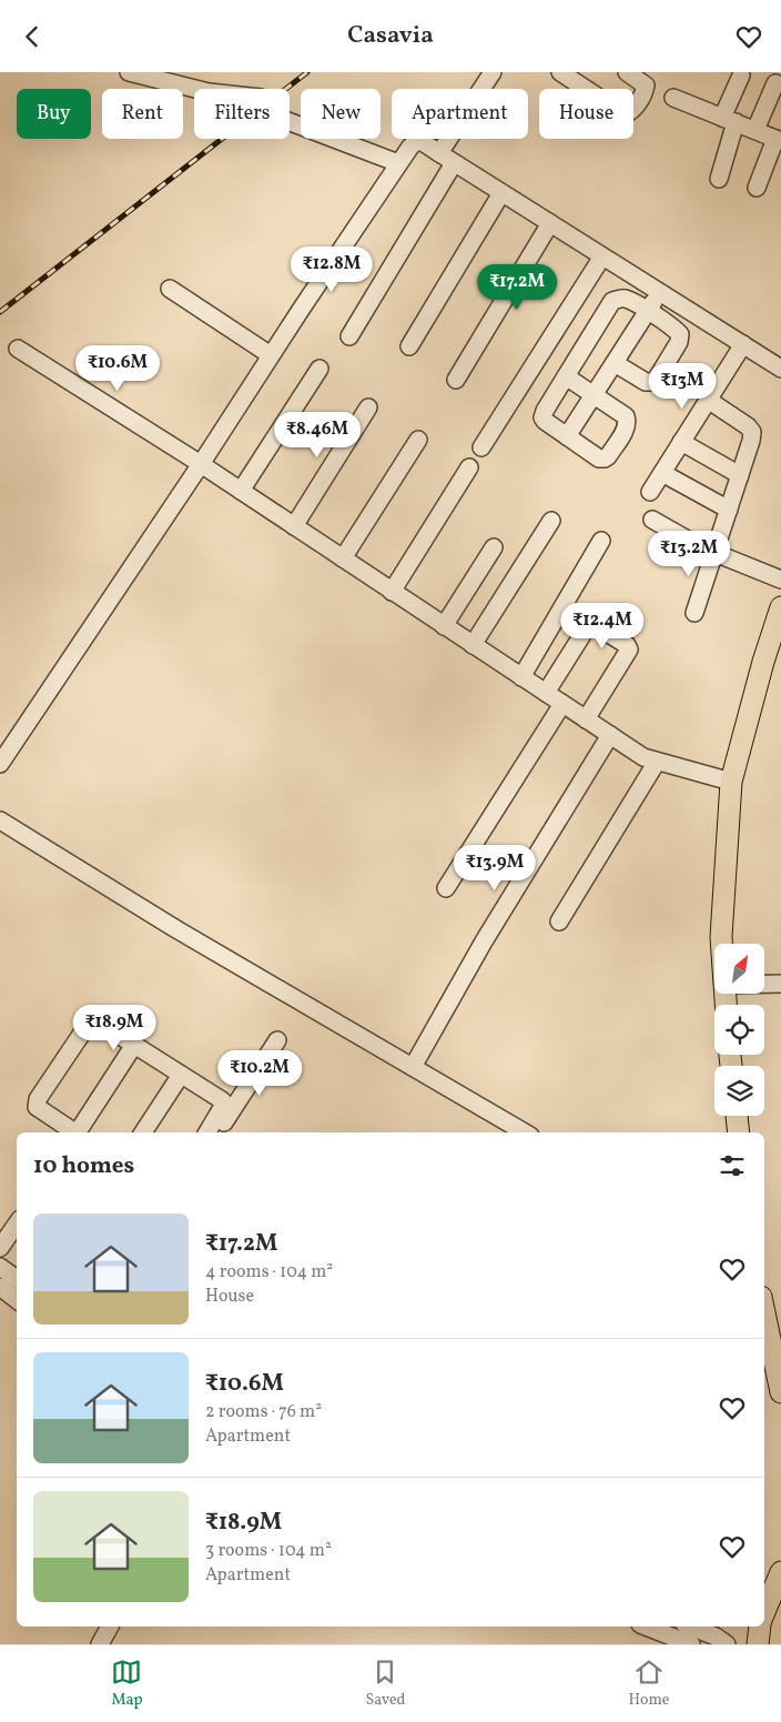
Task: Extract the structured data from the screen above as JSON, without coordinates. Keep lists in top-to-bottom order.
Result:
{
  "north": "top right",
  "page": {
    "header": "Casavia",
    "chip": [
      "Buy",
      "Rent",
      "Filters",
      "New",
      "Apartment",
      "House"
    ],
    "price": [
      "₹12.8M",
      "₹17.2M",
      "₹10.6M",
      "₹13M",
      "₹8.46M",
      "₹13.2M",
      "₹12.4M",
      "₹13.9M",
      "₹18.9M",
      "₹10.2M"
    ],
    "heading": "10 homes",
    "list": [
      {
        "name": "₹17.2M",
        "note": "4 rooms · 104 m² · House"
      },
      {
        "name": "₹10.6M",
        "note": "2 rooms · 76 m² · Apartment"
      },
      {
        "name": "₹18.9M",
        "note": "3 rooms · 104 m² · Apartment"
      }
    ],
    "tabs": ["Map", "Saved", "Home"]
  }
}
